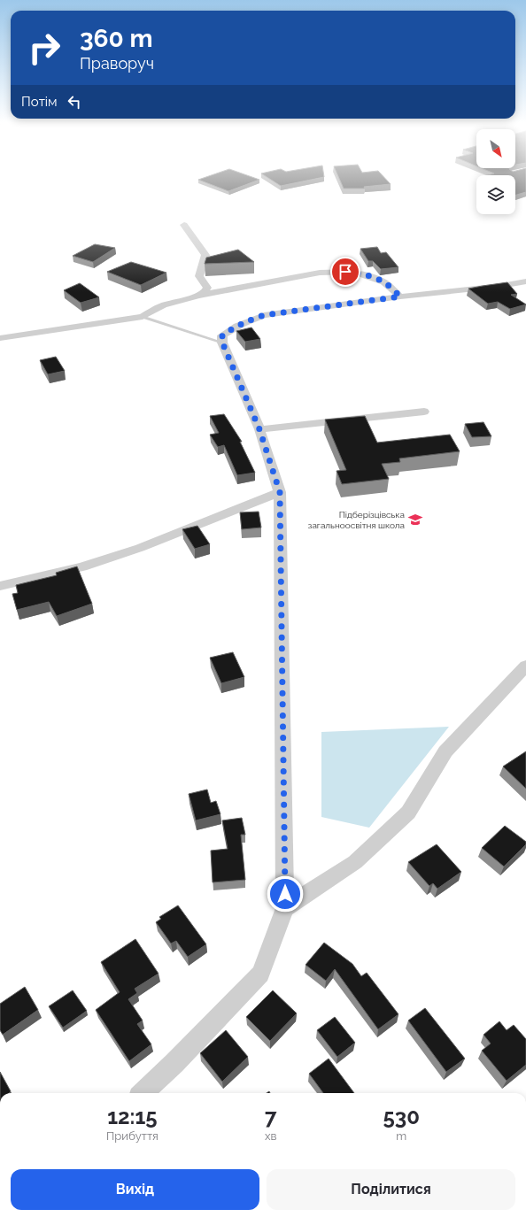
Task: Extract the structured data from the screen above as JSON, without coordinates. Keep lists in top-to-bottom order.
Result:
{
  "places": {
    "school or university": ["Підберізцівська загальноосвітня школа"]
  },
  "north": "bottom right",
  "page": {
    "turn": ["360 m", "Праворуч"],
    "then": "Потім",
    "eta": [
      "12:15",
      "Прибуття",
      "7",
      "хв",
      "530",
      "m"
    ],
    "buttons": ["Вихід", "Поділитися"]
  }
}
